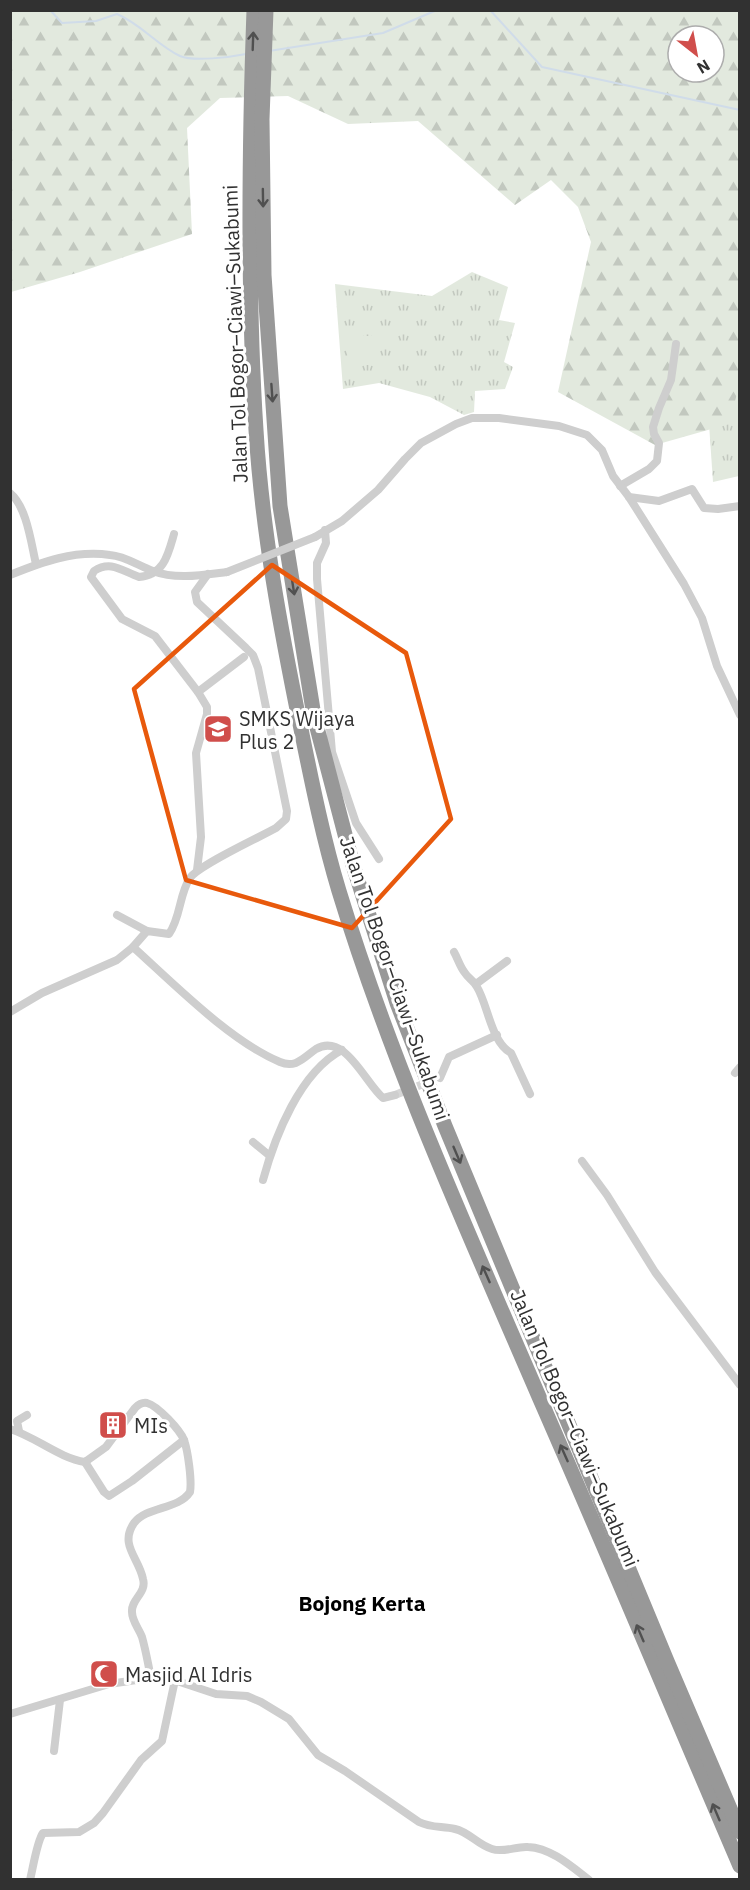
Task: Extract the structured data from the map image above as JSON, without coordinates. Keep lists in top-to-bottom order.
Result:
{
  "streets": {
    "highway": ["Jalan Tol Bogor–Ciawi–Sukabumi"]
  },
  "districts": ["Bojong Kerta"],
  "places": {
    "school or university": ["SMKS Wijaya Plus 2"],
    "building": ["MIs"],
    "mosque": ["Masjid Al Idris"]
  },
  "north": "bottom right"
}
